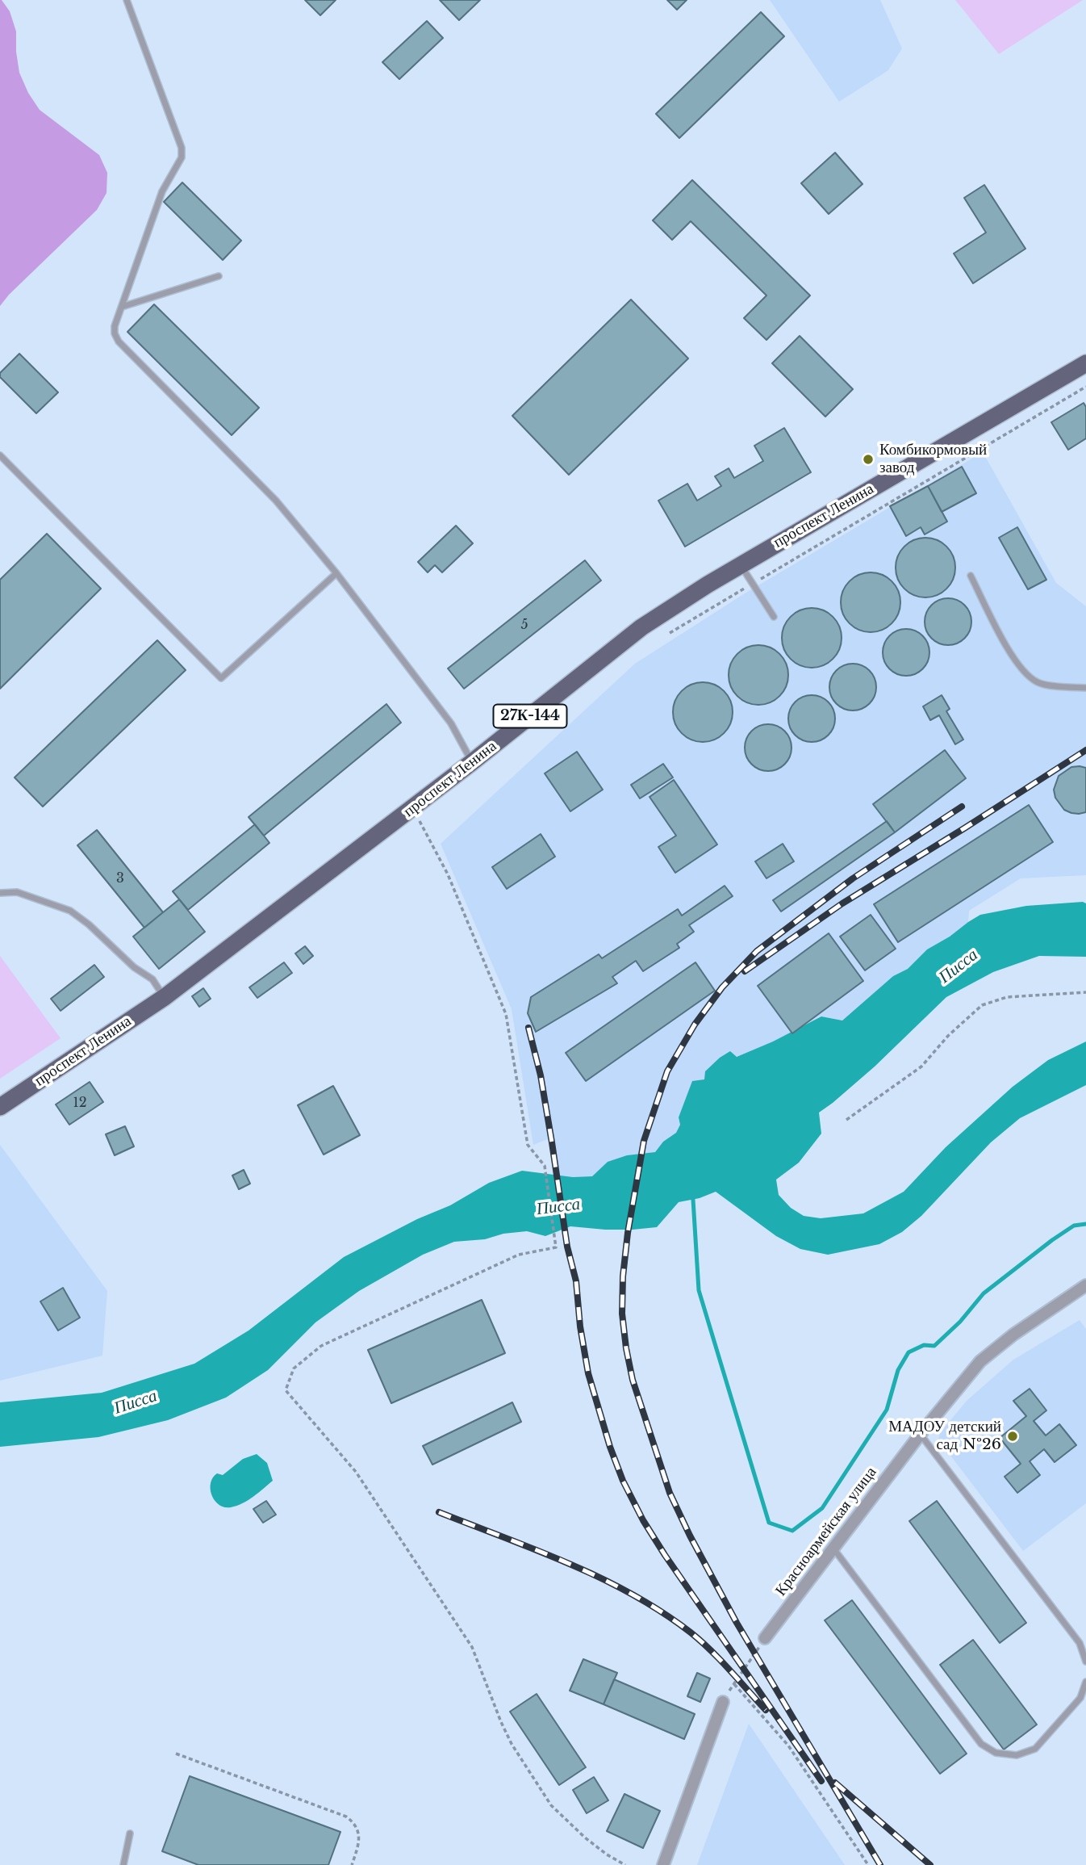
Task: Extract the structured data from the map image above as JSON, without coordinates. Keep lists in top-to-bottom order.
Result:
{
  "streets": {
    "main road": ["проспект Ленина", "27К-144"],
    "street": ["Красноармейская улица"]
  },
  "water": ["Писса"],
  "places": ["Комбикормовый завод", "МАДОУ детский сад №26"],
  "house_numbers": ["5", "3", "12"]
}
